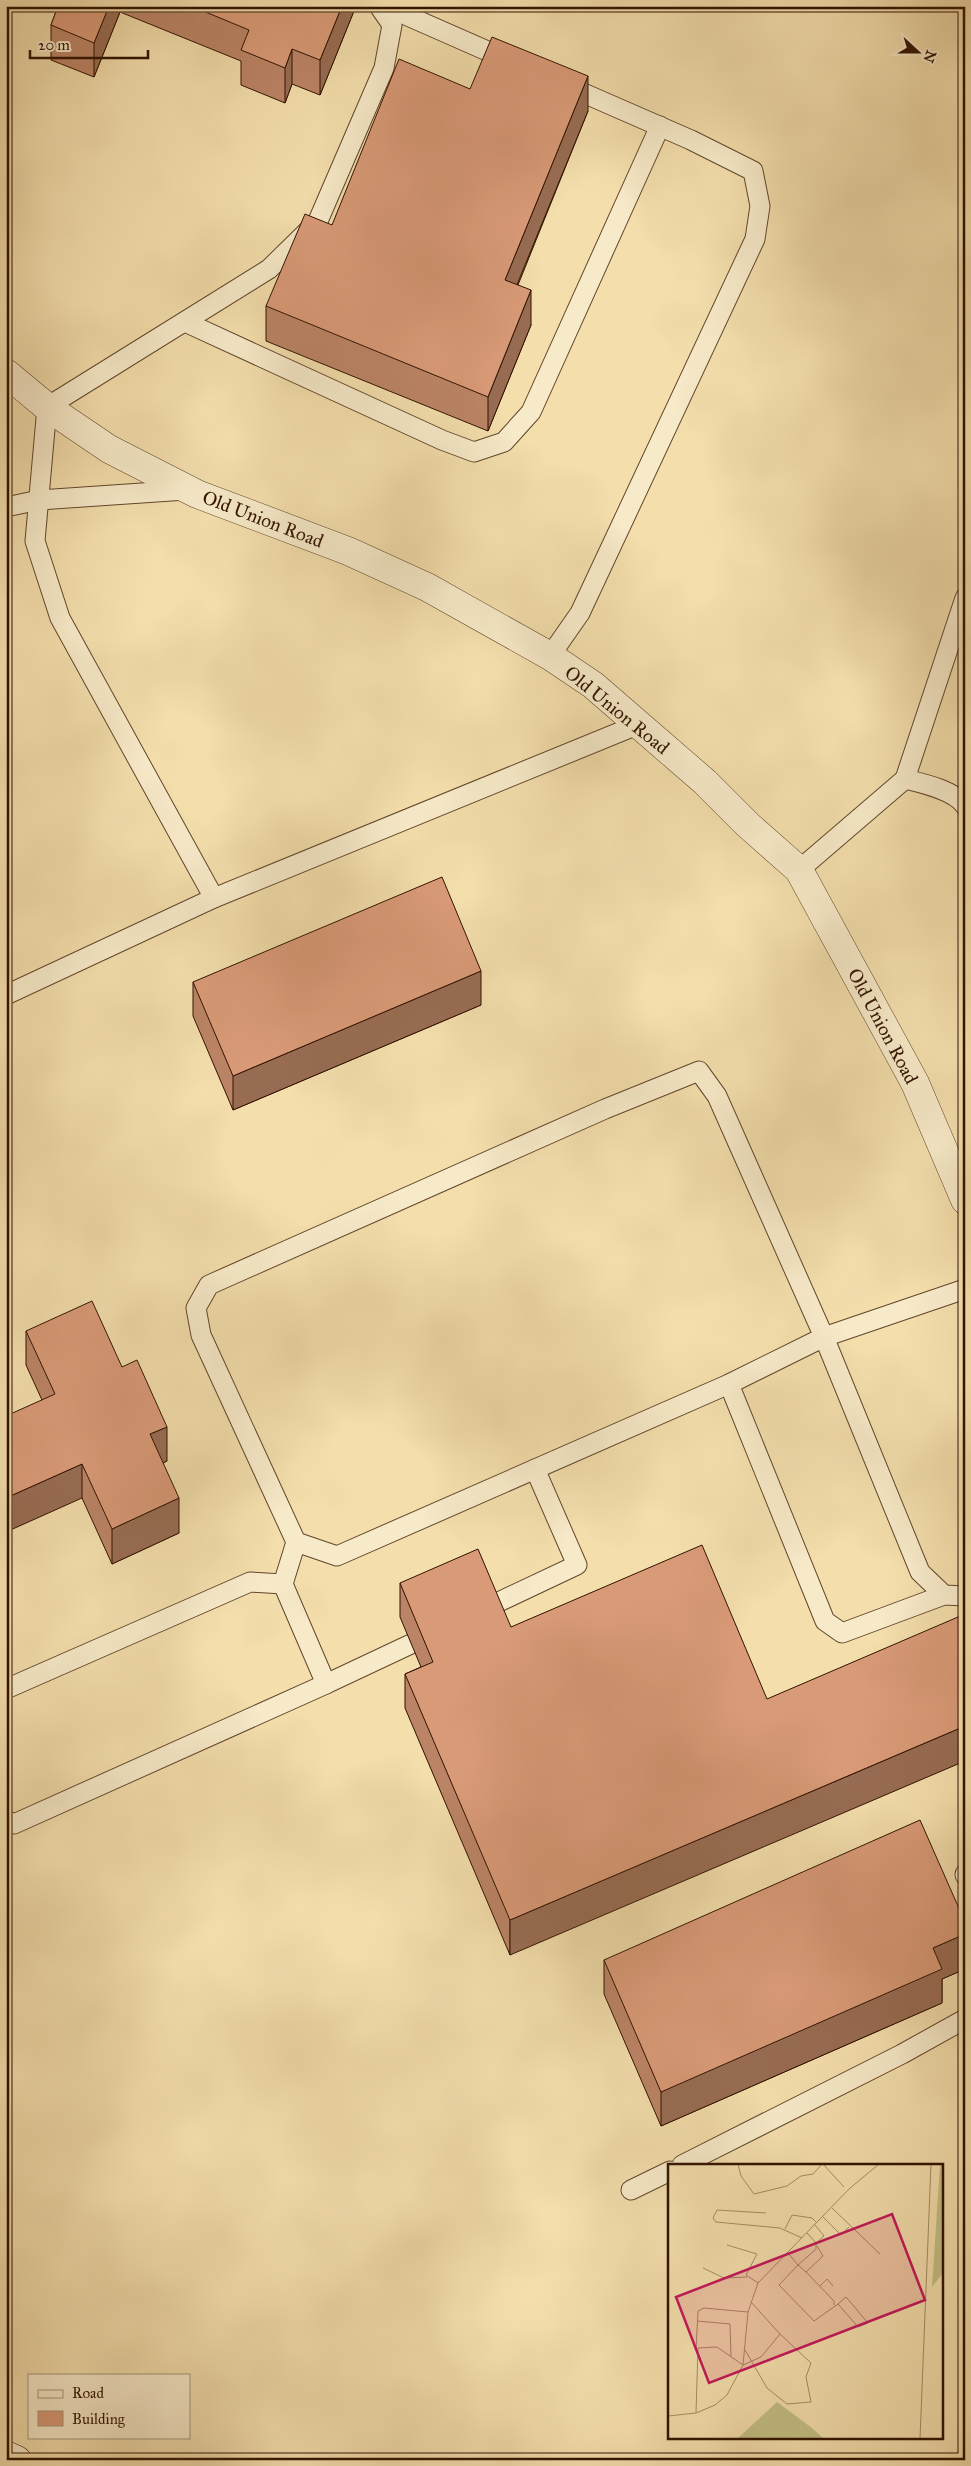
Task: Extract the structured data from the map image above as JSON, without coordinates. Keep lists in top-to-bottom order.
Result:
{
  "streets": {
    "street": ["Old Union Road"]
  },
  "legend": ["Road", "Building"],
  "scale_bar": "20 m",
  "north": "right"
}
